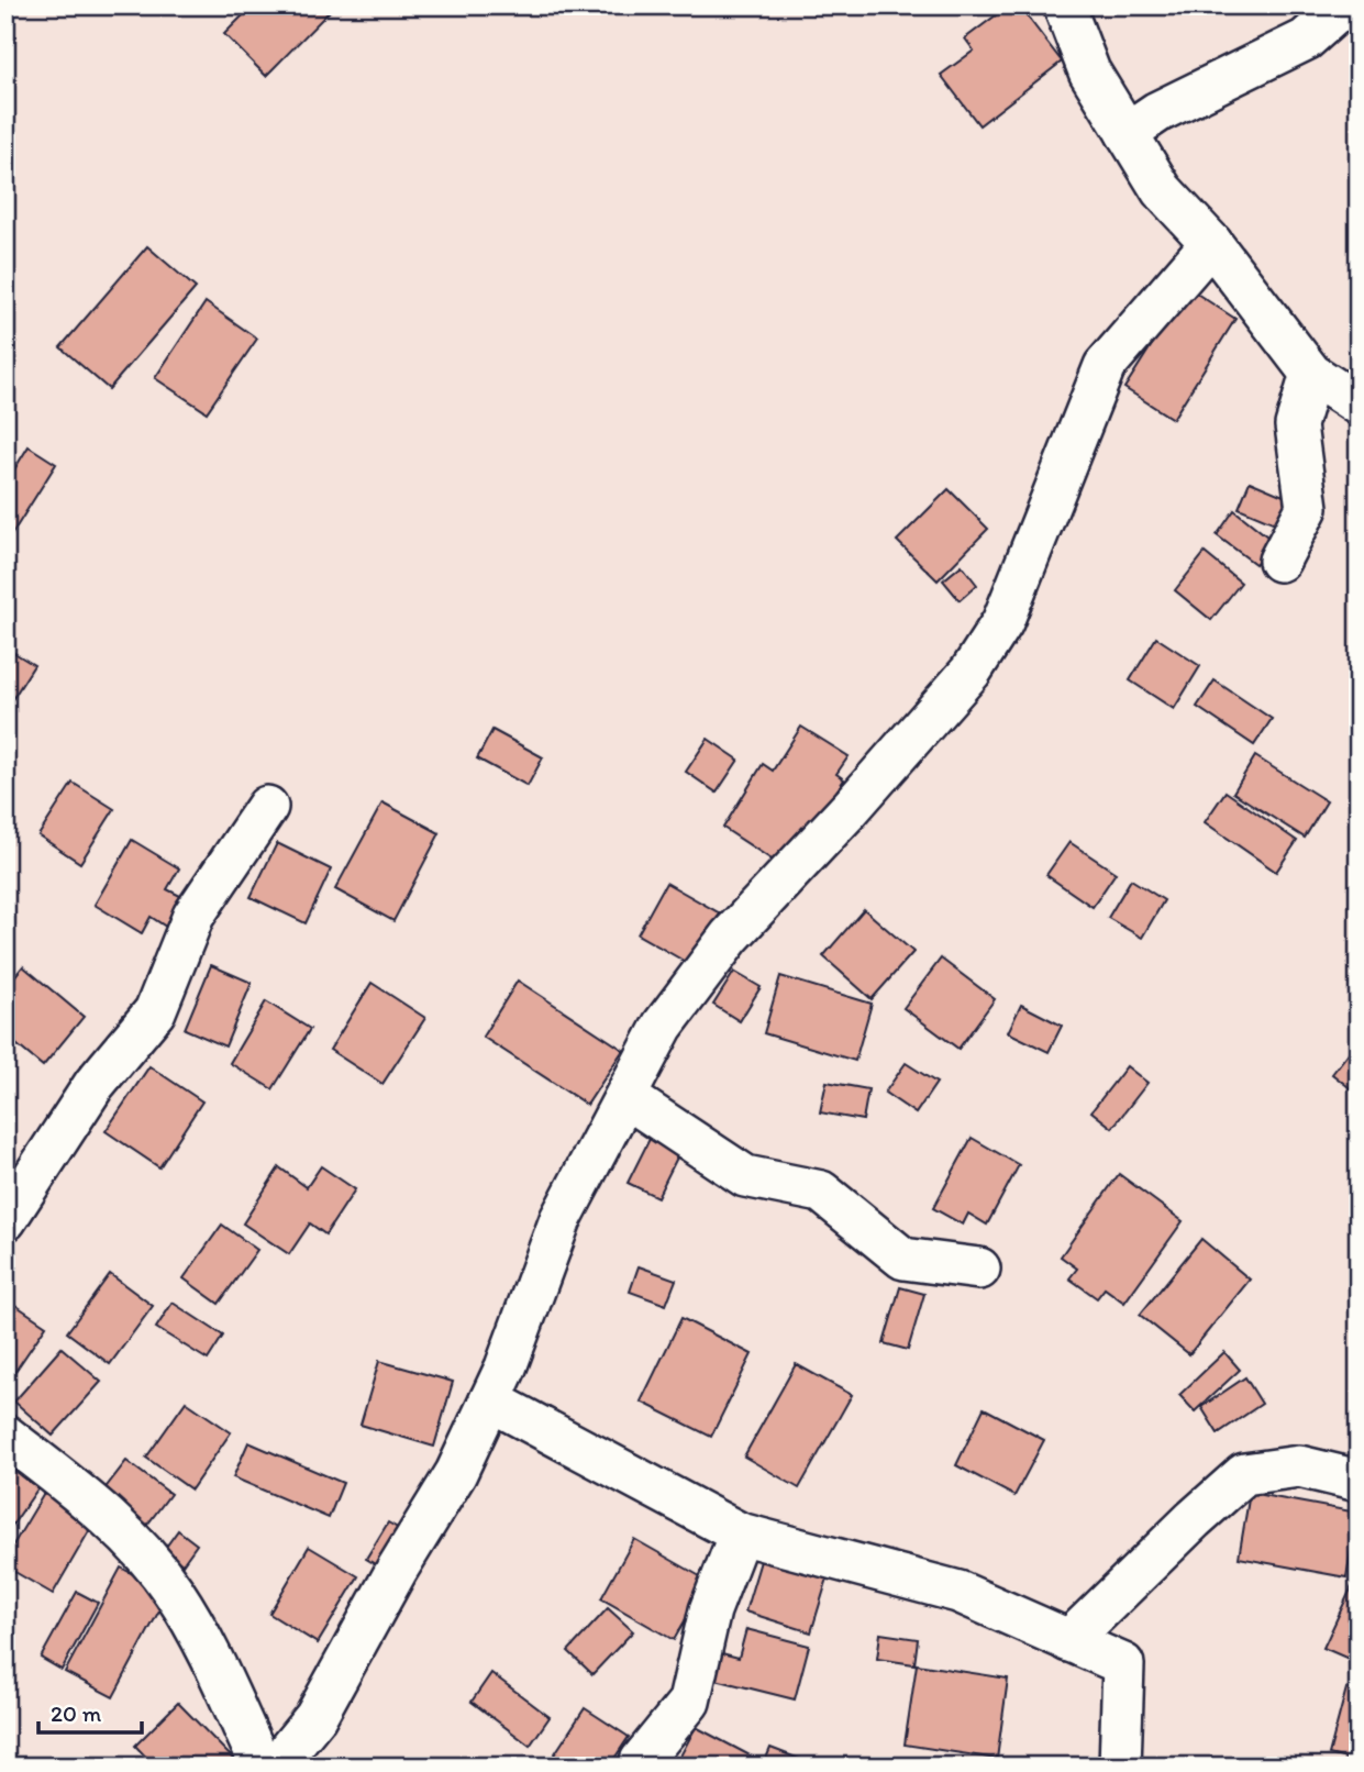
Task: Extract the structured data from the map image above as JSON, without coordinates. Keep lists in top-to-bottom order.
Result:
{
  "scale_bar": "20 m"
}
